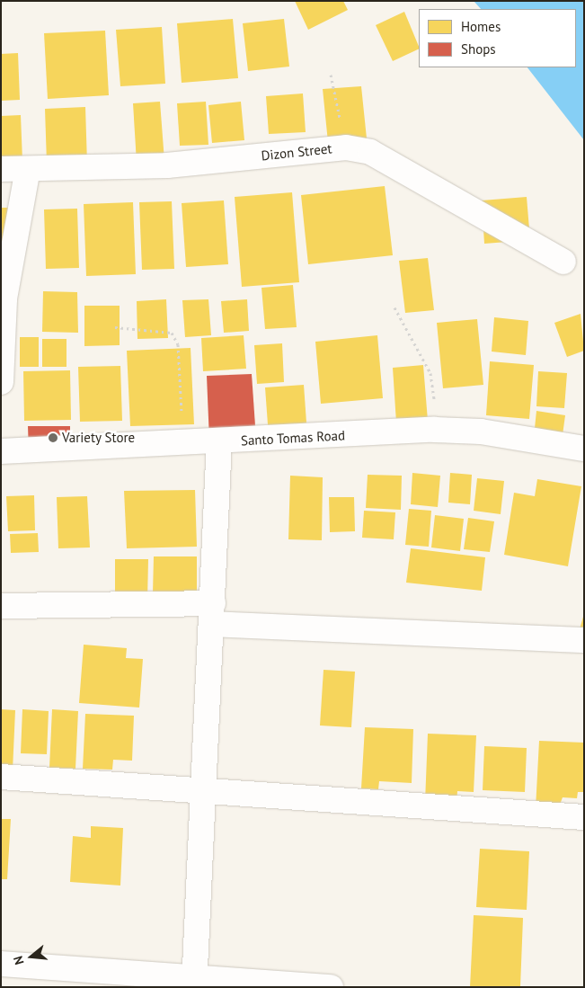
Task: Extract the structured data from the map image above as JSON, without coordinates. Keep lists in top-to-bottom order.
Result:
{
  "streets": {
    "street": ["Dizon Street", "Santo Tomas Road"]
  },
  "places": ["Variety Store"],
  "legend": ["Homes", "Shops"],
  "north": "left"
}
